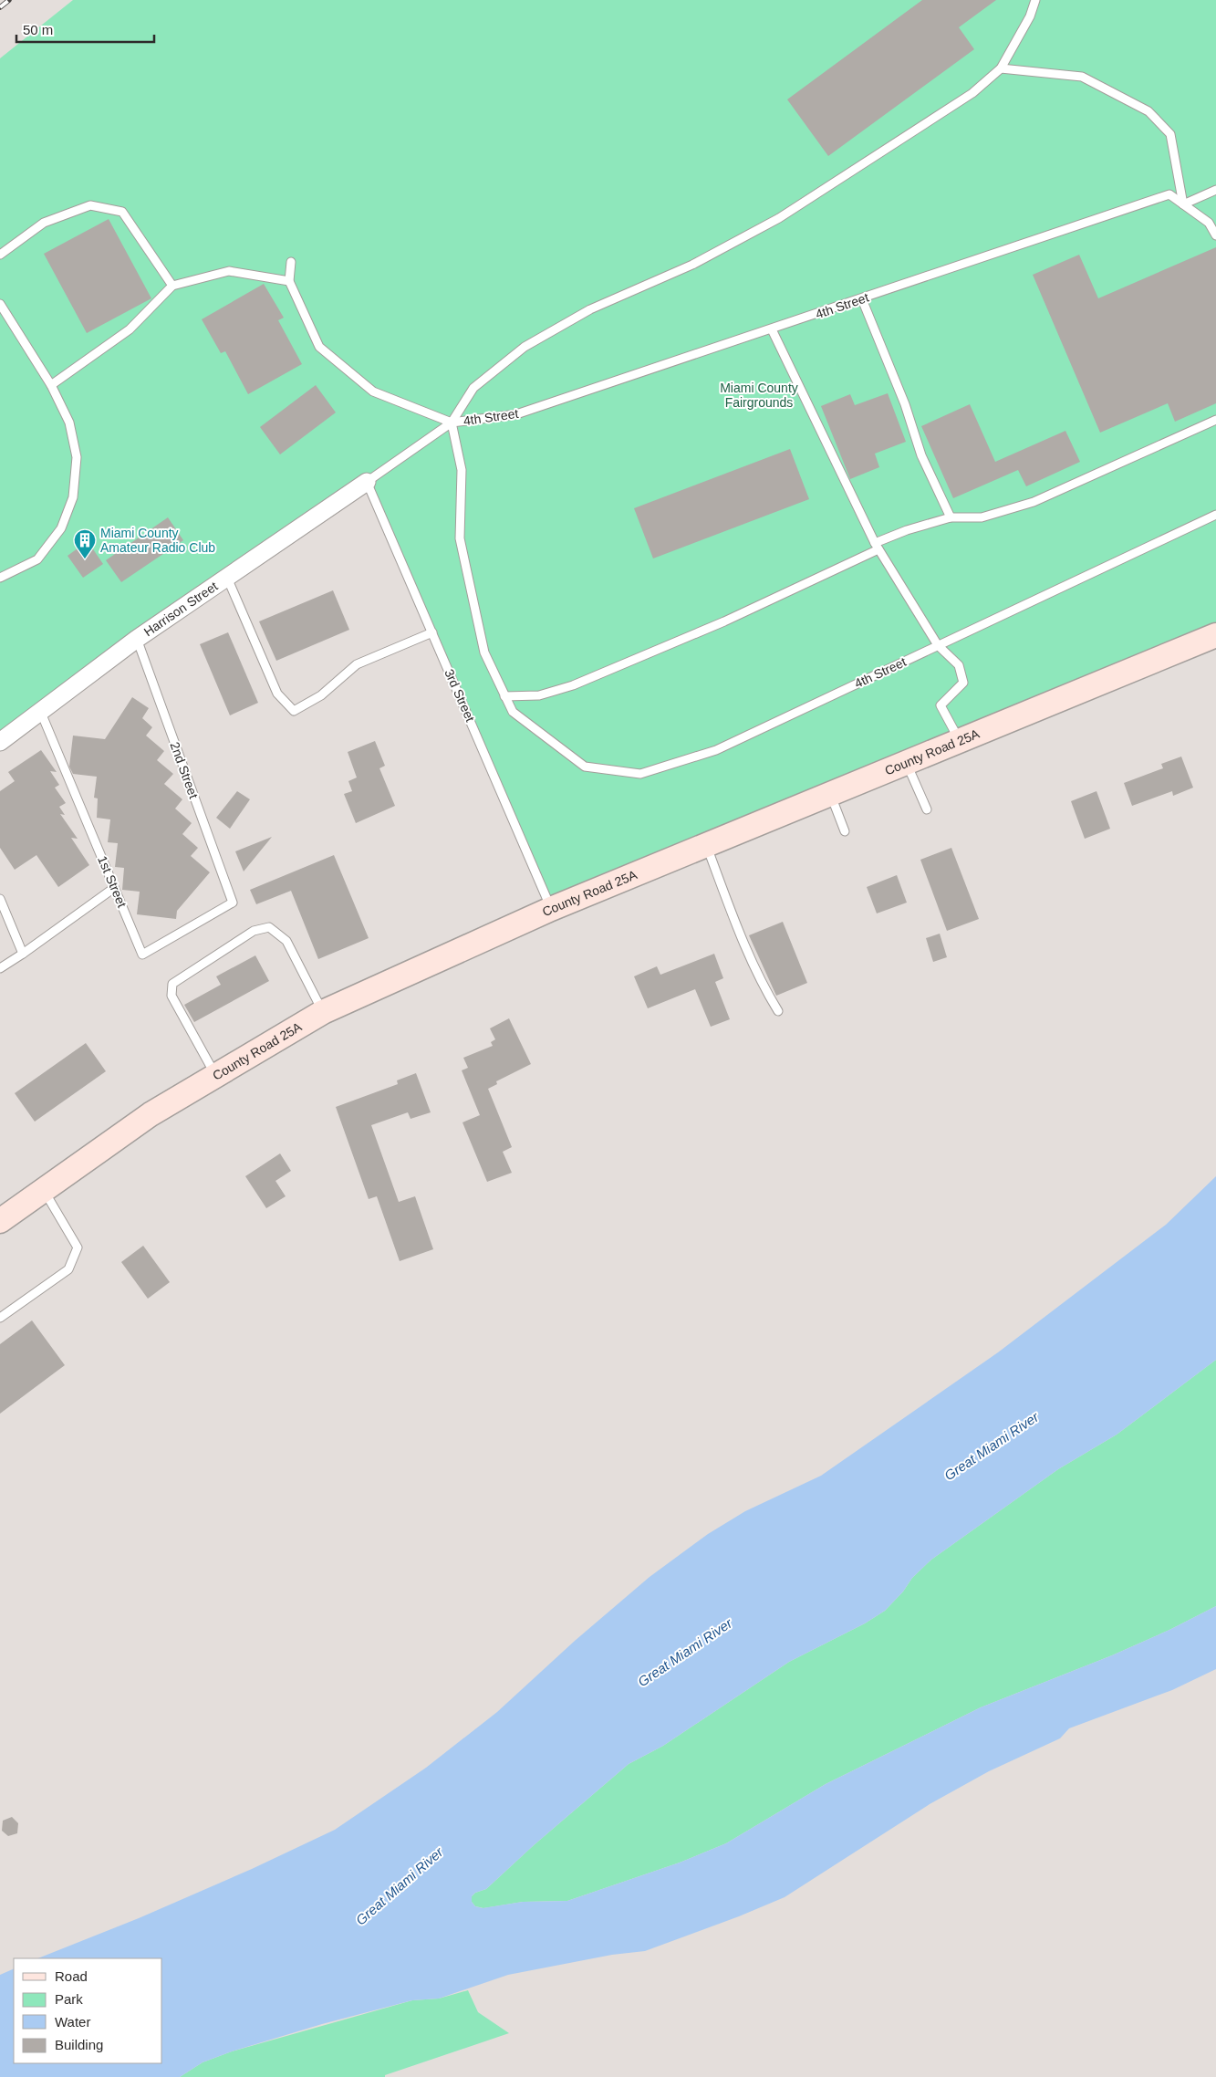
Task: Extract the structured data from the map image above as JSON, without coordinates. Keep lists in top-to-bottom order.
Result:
{
  "streets": {
    "main road": ["County Road 25A"],
    "street": ["Harrison Street"],
    "lane": [
      "4th Street",
      "3rd Street",
      "2nd Street",
      "1st Street"
    ]
  },
  "crossings": [
    ["Harrison Street", "3rd Street"],
    ["Harrison Street", "2nd Street"],
    ["Harrison Street", "1st Street"],
    ["3rd Street", "County Road 25A"],
    ["2nd Street", "1st Street"]
  ],
  "water": ["Great Miami River"],
  "parks": ["Miami County Fairgrounds"],
  "places": {
    "building": ["Miami County Amateur Radio Club"]
  },
  "legend": [
    "Road",
    "Park",
    "Water",
    "Building"
  ],
  "scale_bar": "50 m"
}
